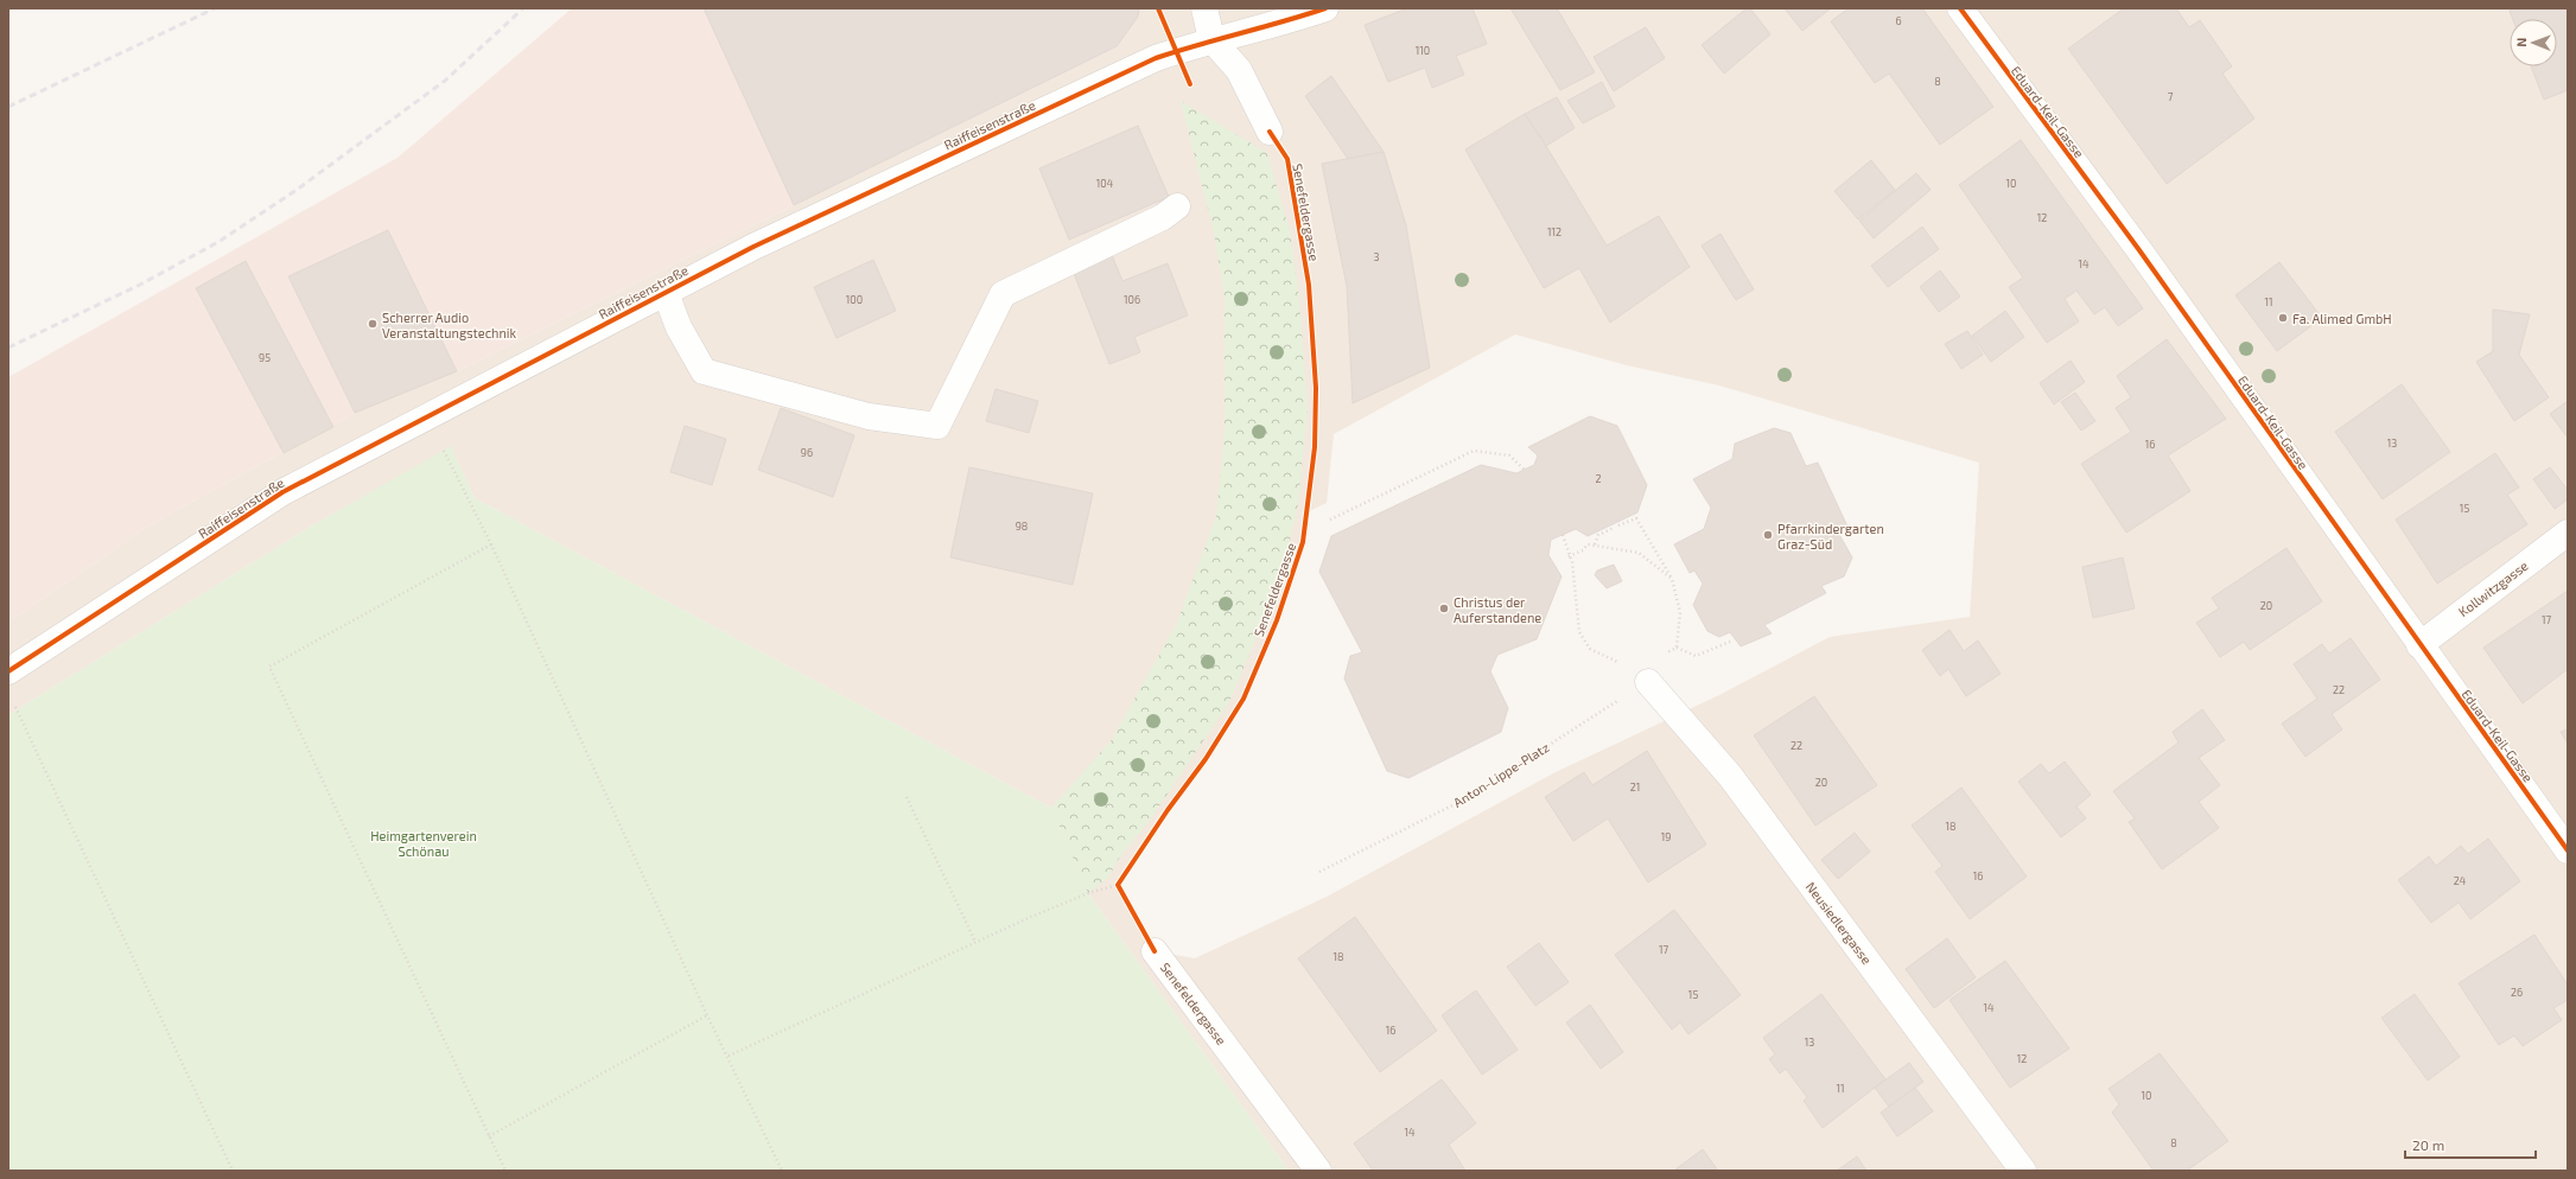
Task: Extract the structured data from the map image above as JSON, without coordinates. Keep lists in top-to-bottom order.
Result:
{
  "streets": {
    "street": [
      "Eduard-Keil-Gasse",
      "Raiffeisenstraße",
      "Senefeldergasse",
      "Kollwitzgasse",
      "Neusiedlergasse"
    ],
    "path": ["Anton-Lippe-Platz"]
  },
  "crossings": [
    ["Eduard-Keil-Gasse", "Kollwitzgasse"],
    ["Anton-Lippe-Platz", "Neusiedlergasse"]
  ],
  "parks": ["Heimgartenverein Schönau"],
  "places": [
    "Fa. Alimed GmbH",
    "Scherrer Audio Veranstaltungstechnik",
    "Pfarrkindergarten Graz-Süd",
    "Christus der Auferstandene"
  ],
  "house_numbers": [
    "6",
    "110",
    "8",
    "7",
    "104",
    "10",
    "12",
    "112",
    "3",
    "14",
    "100",
    "106",
    "11",
    "95",
    "13",
    "16",
    "96",
    "2",
    "15",
    "98",
    "20",
    "17",
    "22",
    "22",
    "20",
    "21",
    "18",
    "19",
    "16",
    "24",
    "17",
    "18",
    "26",
    "15",
    "14",
    "16",
    "13",
    "12",
    "11",
    "10",
    "14",
    "8"
  ],
  "scale_bar": "20 m",
  "north": "left"
}
